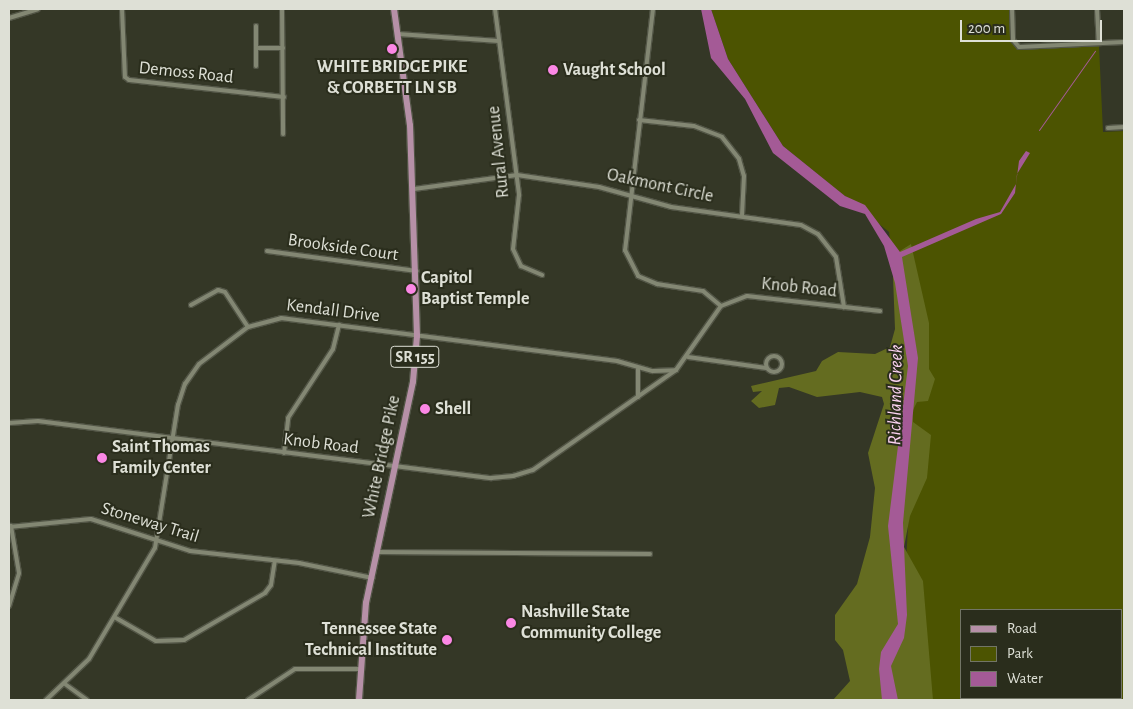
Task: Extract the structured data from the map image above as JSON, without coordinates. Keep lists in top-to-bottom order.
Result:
{
  "streets": {
    "main road": ["SR 155", "White Bridge Pike"],
    "street": [
      "Demoss Road",
      "Rural Avenue",
      "Oakmont Circle",
      "Brookside Court",
      "Knob Road",
      "Kendall Drive",
      "Stoneway Trail"
    ]
  },
  "crossings": [
    ["Rural Avenue", "Oakmont Circle"],
    ["Oakmont Circle", "Knob Road"],
    ["Oakmont Circle", "White Bridge Pike"],
    ["Brookside Court", "White Bridge Pike"],
    ["Knob Road", "Kendall Drive"],
    ["Knob Road", "White Bridge Pike"],
    ["Kendall Drive", "White Bridge Pike"],
    ["Kendall Drive", "Stoneway Trail"],
    ["White Bridge Pike", "Stoneway Trail"]
  ],
  "water": ["Richland Creek"],
  "places": [
    "WHITE BRIDGE PIKE & CORBETT LN SB",
    "Vaught School",
    "Capitol Baptist Temple",
    "Shell",
    "Saint Thomas Family Center",
    "Nashville State Community College",
    "Tennessee State Technical Institute"
  ],
  "legend": ["Road", "Park", "Water"],
  "scale_bar": "200 m"
}
